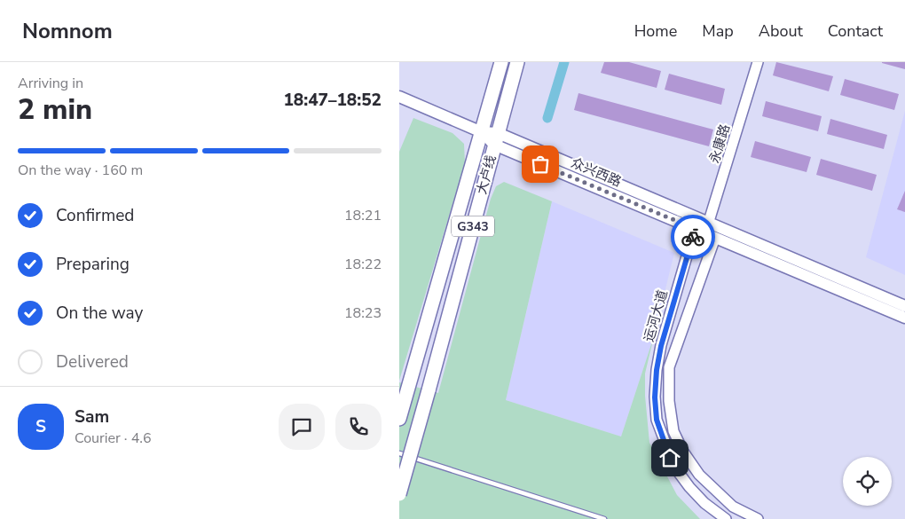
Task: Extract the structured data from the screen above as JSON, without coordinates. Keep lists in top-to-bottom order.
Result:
{
  "streets": {
    "highway": ["大卢线", "G343"],
    "main road": ["众兴西路"],
    "street": ["永康路", "运河大道"]
  },
  "crossings": [
    ["永康路", "众兴西路"],
    ["永康路", "运河大道"],
    ["众兴西路", "大卢线"],
    ["众兴西路", "运河大道"]
  ],
  "page": {
    "header": "Nomnom",
    "nav": [
      "Home",
      "Map",
      "About",
      "Contact"
    ],
    "heading": ["2 min", "Arriving in", "18:47–18:52"],
    "panel": ["Sam", "Courier · 4.6"],
    "bar": "On the way · 160 m",
    "list": [
      ["Confirmed", "18:21"],
      ["Preparing", "18:22"],
      ["On the way", "18:23"],
      "Delivered"
    ],
    "round": "S"
  }
}
